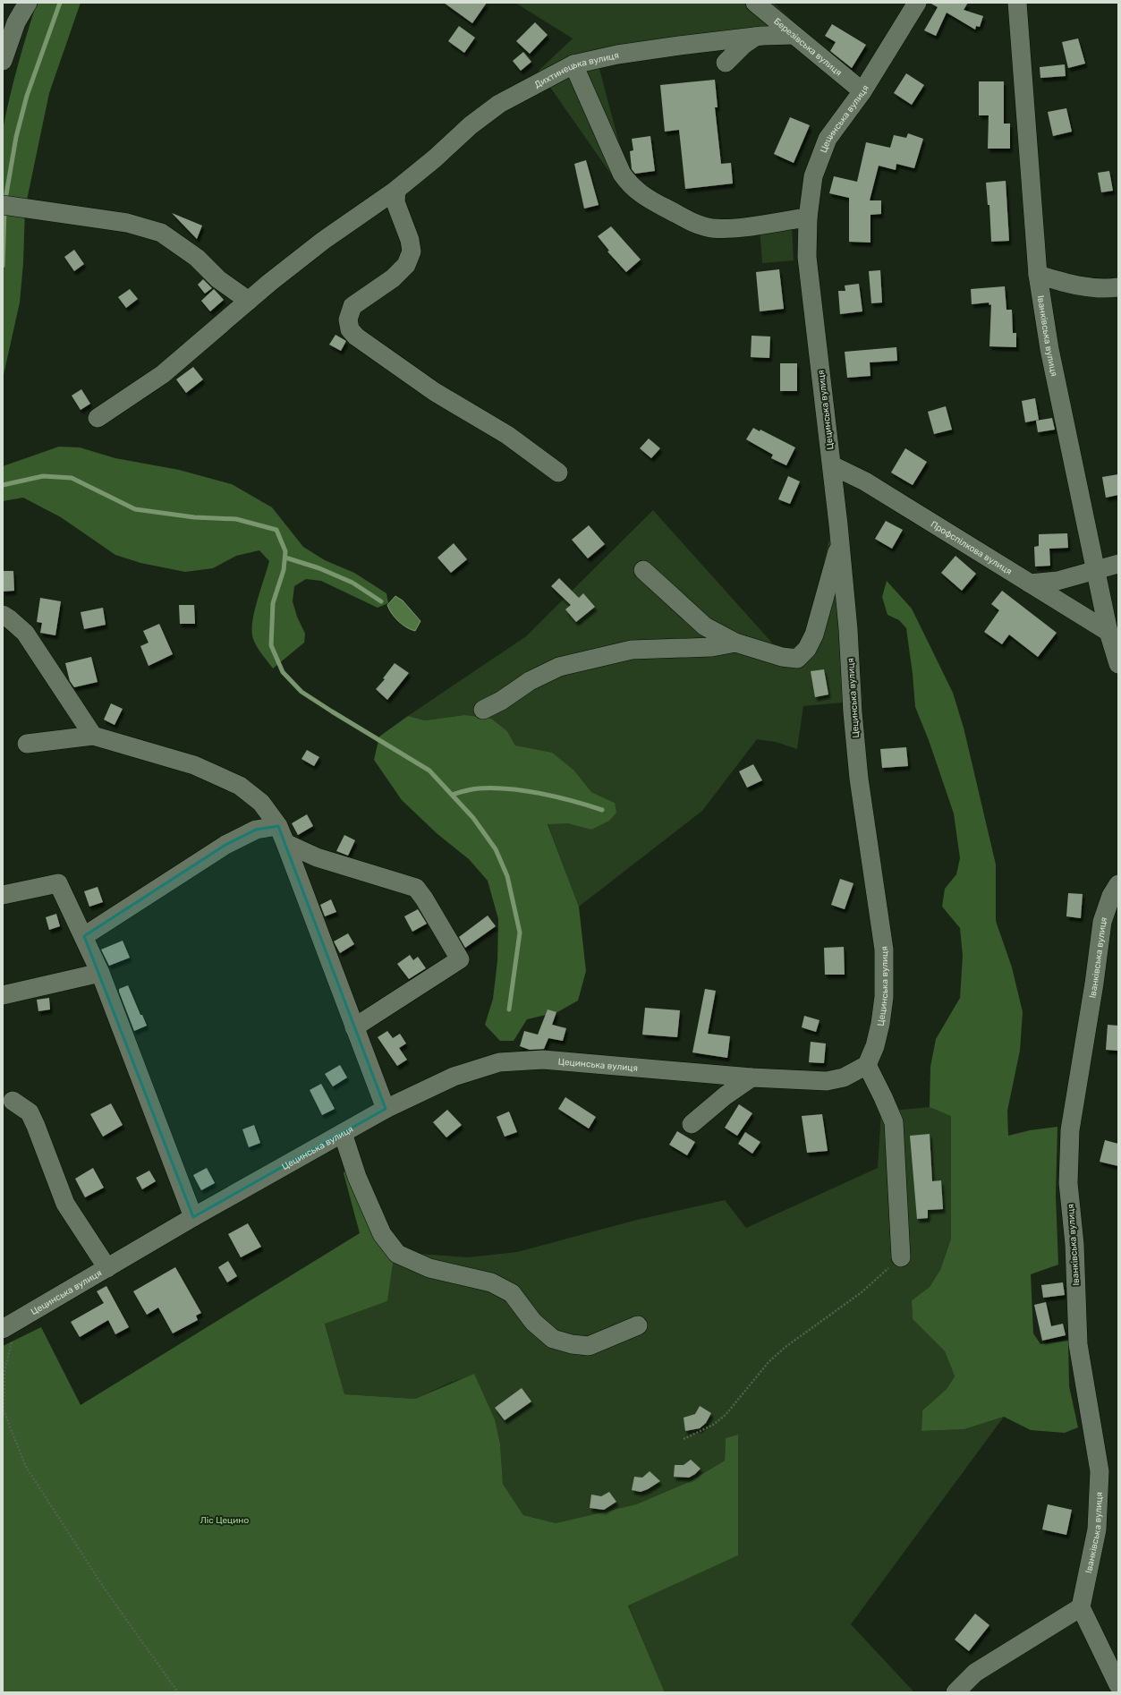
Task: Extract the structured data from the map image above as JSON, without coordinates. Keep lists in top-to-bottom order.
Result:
{
  "streets": {
    "street": [
      "Березівська вулиця",
      "Дихтинецька вулиця",
      "Цецинська вулиця",
      "Іванківська вулиця",
      "Профспілкова вулиця"
    ]
  },
  "crossings": [
    ["Березівська вулиця", "Дихтинецька вулиця"],
    ["Березівська вулиця", "Цецинська вулиця"],
    ["Цецинська вулиця", "Профспілкова вулиця"],
    ["Іванківська вулиця", "Профспілкова вулиця"]
  ],
  "parks": ["Ліс Цецино"]
}
